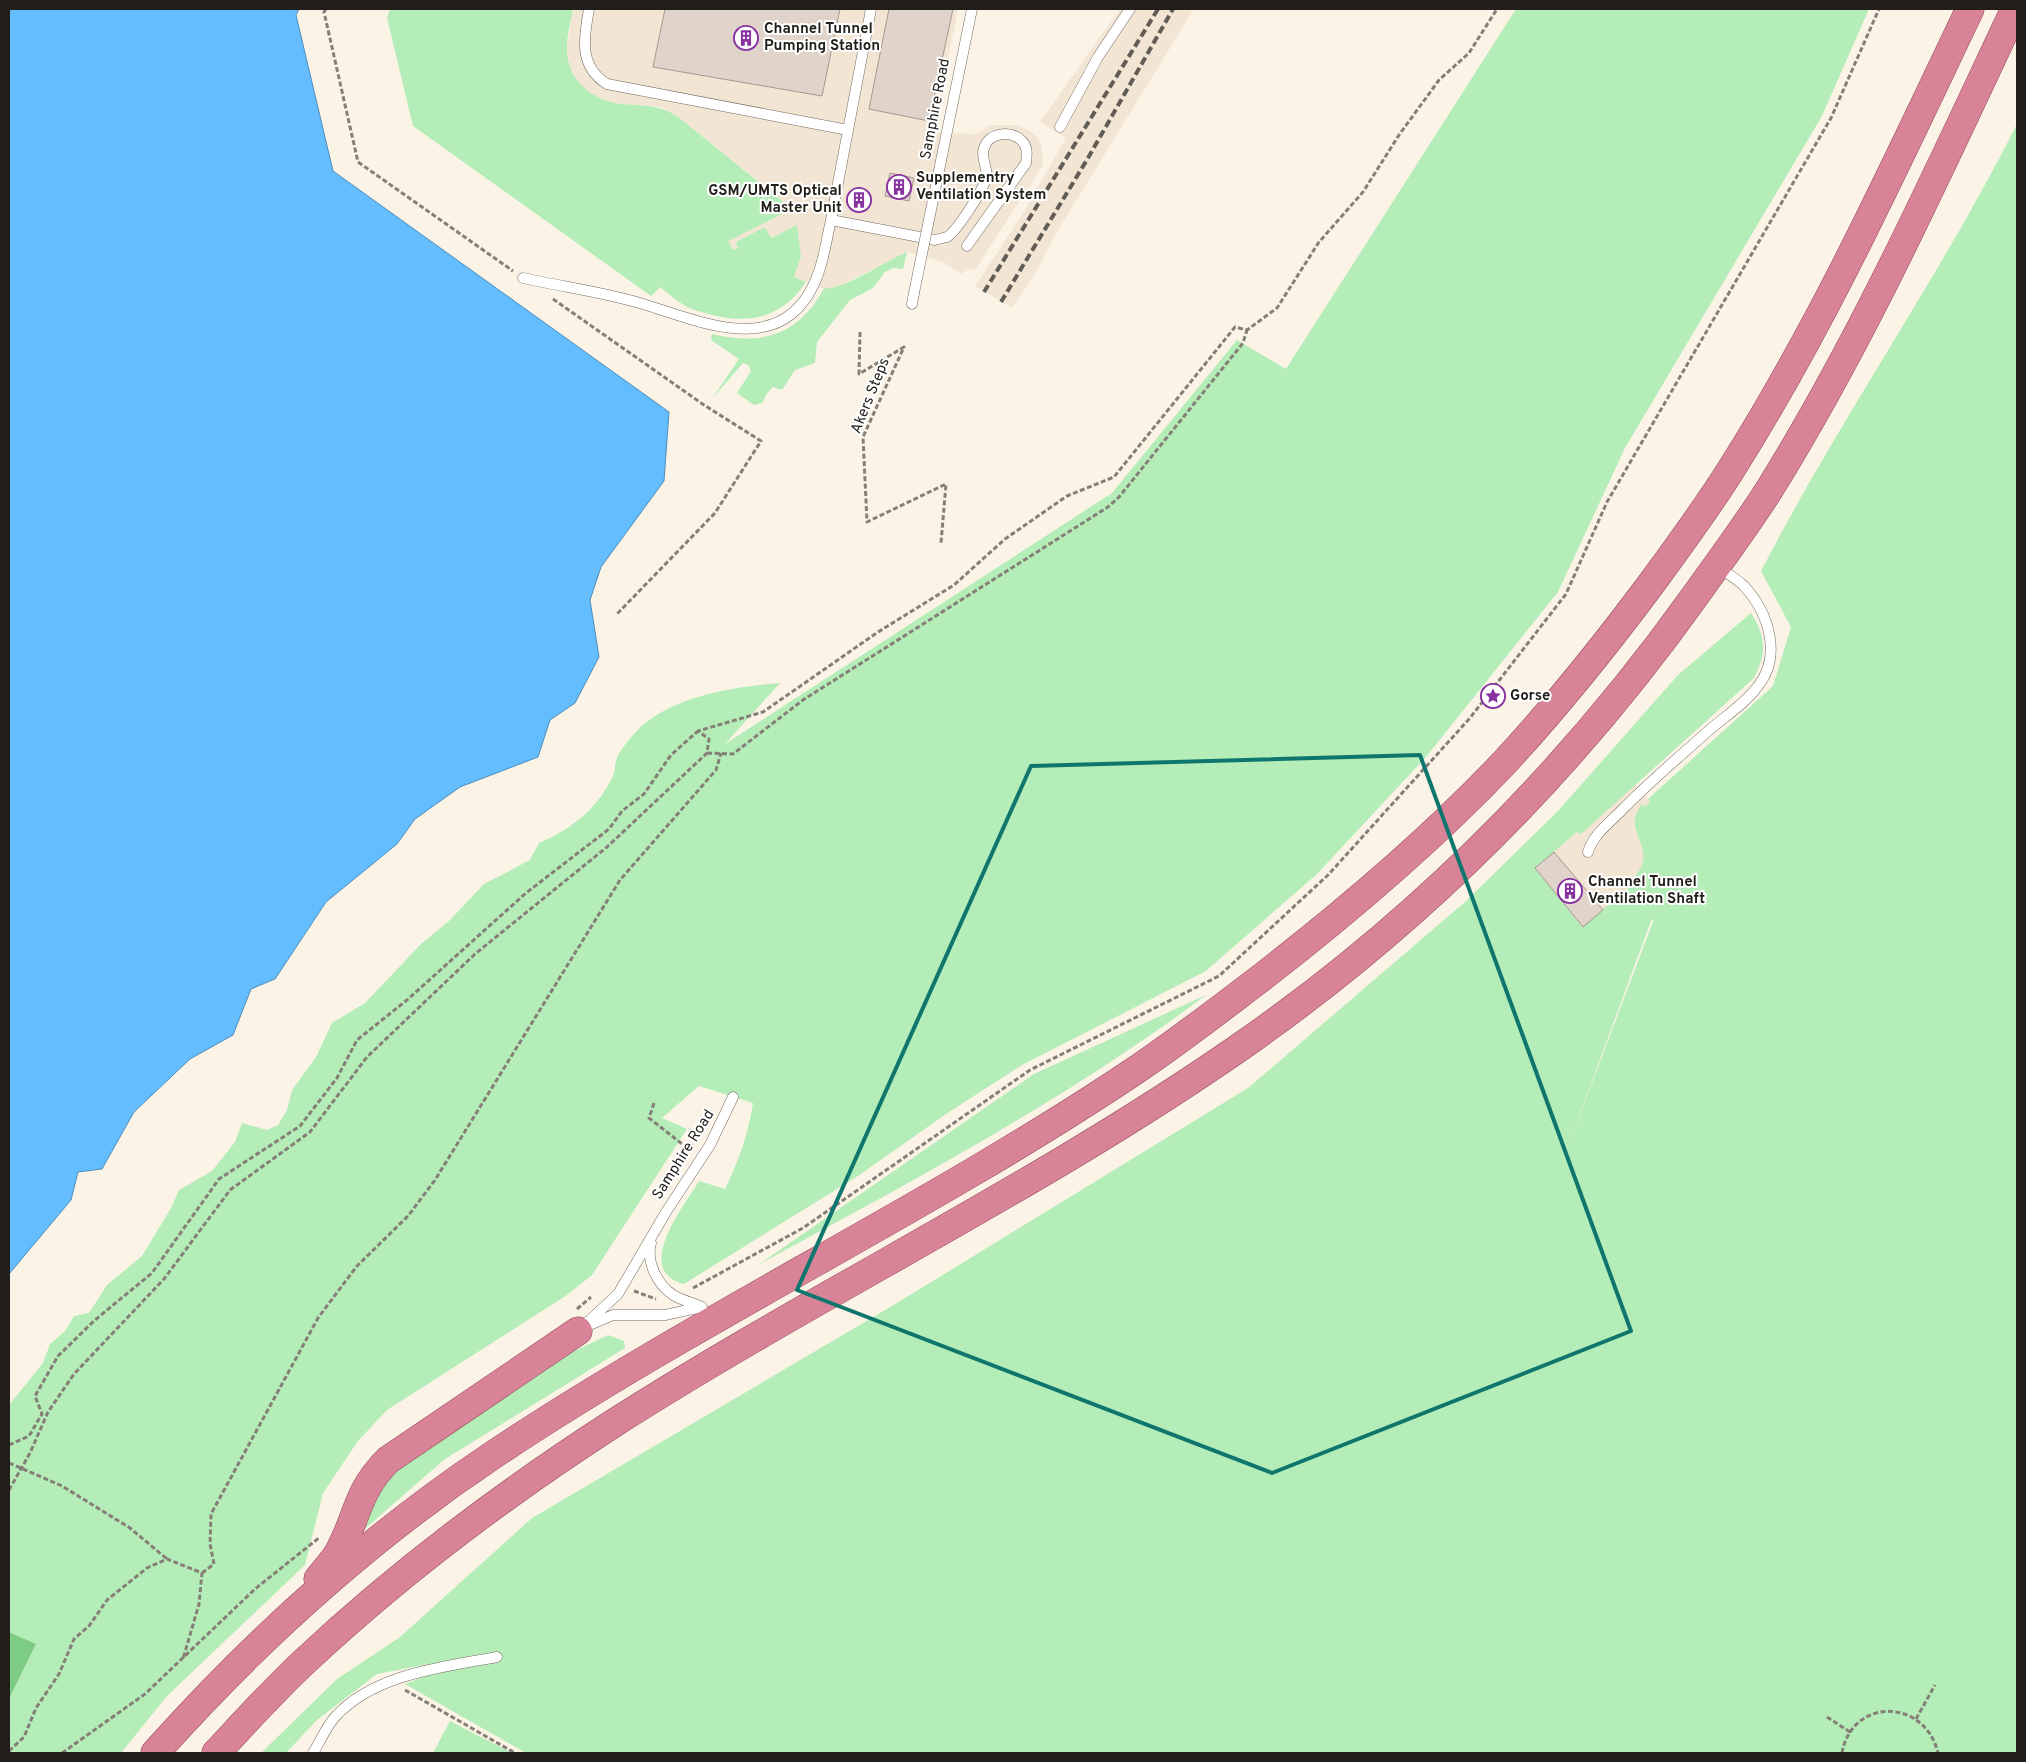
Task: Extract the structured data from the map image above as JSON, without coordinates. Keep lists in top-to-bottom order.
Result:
{
  "streets": {
    "lane": ["Samphire Road"],
    "path": ["Akers Steps"]
  },
  "places": {
    "building": [
      "Channel Tunnel Pumping Station",
      "Supplementry Ventilation System",
      "GSM/UMTS Optical Master Unit",
      "Channel Tunnel Ventilation Shaft"
    ],
    "place": ["Gorse"]
  }
}
